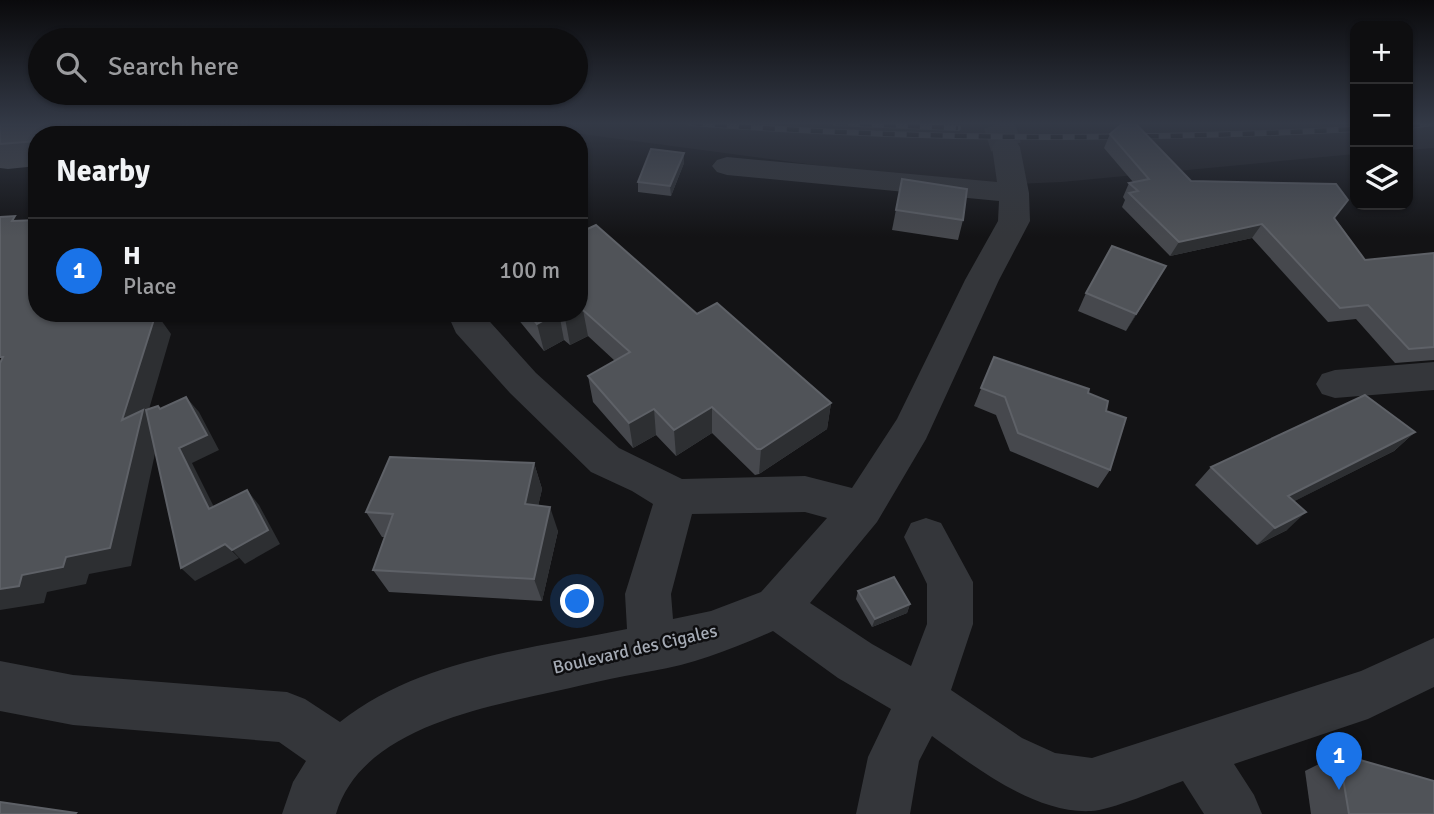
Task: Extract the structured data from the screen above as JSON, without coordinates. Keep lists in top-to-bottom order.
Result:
{
  "streets": {
    "street": ["Boulevard des Cigales"]
  },
  "page": {
    "map_buttons": ["+", "−"],
    "search": "Search here",
    "heading": "Nearby",
    "list": [
      {
        "mark": "1",
        "name": "H",
        "note": "Place",
        "value": "100 m"
      }
    ],
    "pins": "1"
  }
}
